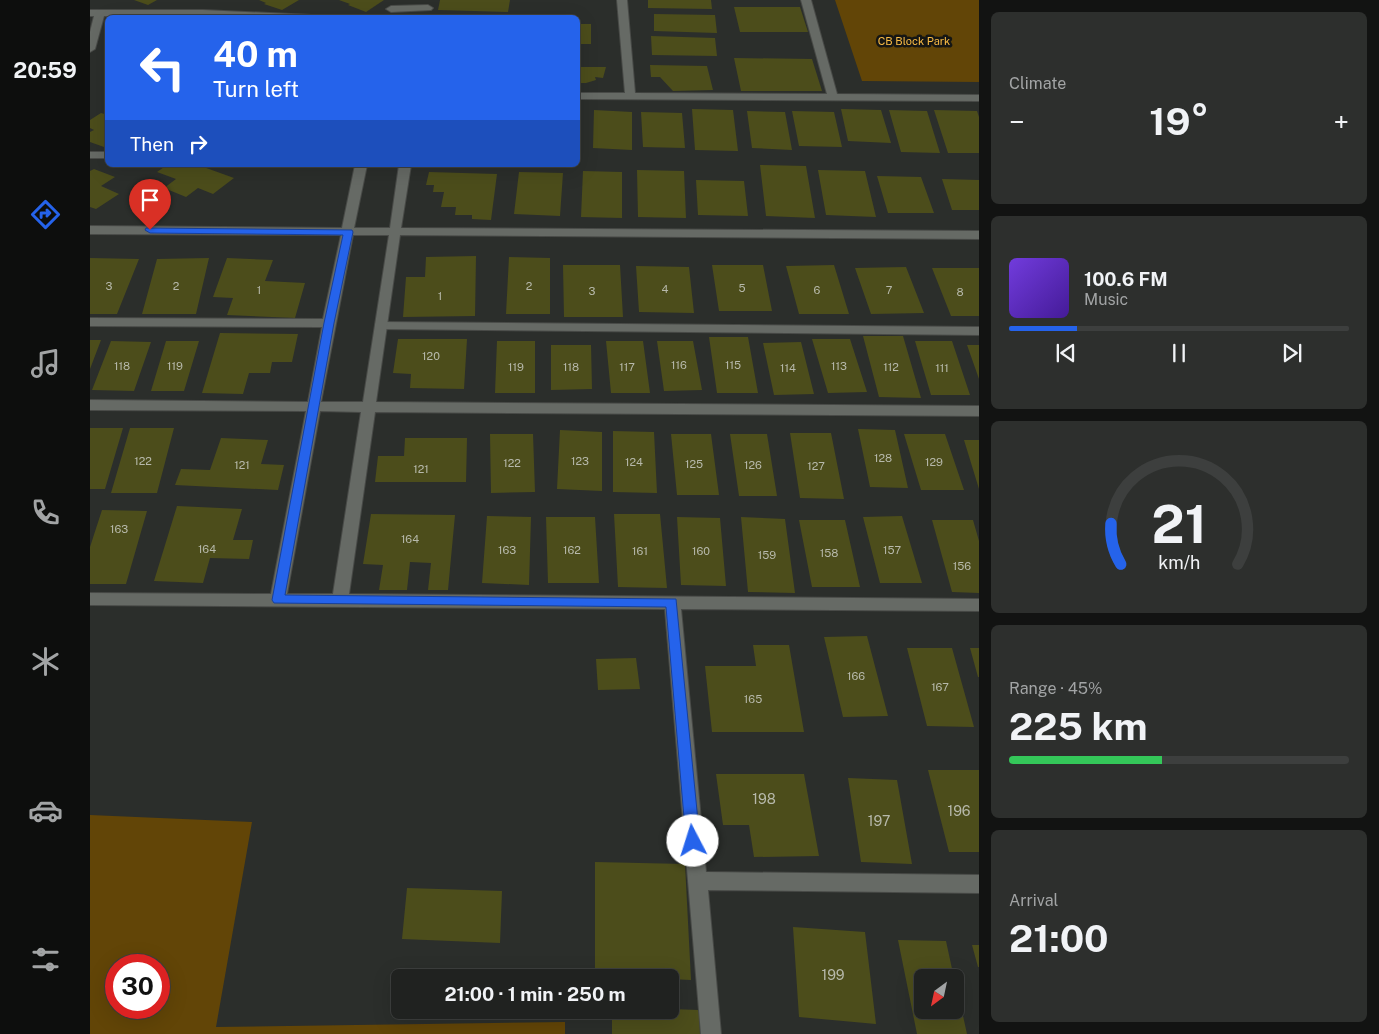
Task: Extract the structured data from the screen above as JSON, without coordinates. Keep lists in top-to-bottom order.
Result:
{
  "parks": ["CB Block Park"],
  "house_numbers": [
    "3",
    "2",
    "2",
    "5",
    "4",
    "1",
    "6",
    "7",
    "3",
    "8",
    "1",
    "120",
    "116",
    "115",
    "118",
    "119",
    "113",
    "119",
    "118",
    "117",
    "112",
    "114",
    "111",
    "128",
    "122",
    "123",
    "124",
    "129",
    "122",
    "125",
    "121",
    "126",
    "127",
    "121",
    "163",
    "164",
    "164",
    "163",
    "162",
    "157",
    "161",
    "160",
    "158",
    "159",
    "156",
    "166",
    "167",
    "165",
    "198",
    "196",
    "197",
    "199"
  ],
  "north": "bottom left",
  "page": {
    "tabs": "20:59",
    "tile": [
      "Climate",
      ["Range · 45%", "225 km"],
      ["Arrival", "21:00"]
    ],
    "turn": ["40 m", "Turn left"],
    "heat": ["−", "19°", "+"],
    "then": "Then",
    "song": ["100.6 FM", "Music"],
    "limit": "30",
    "trip": "21:00 · 1 min · 250 m",
    "gauge": ["21", "km/h"]
  }
}
